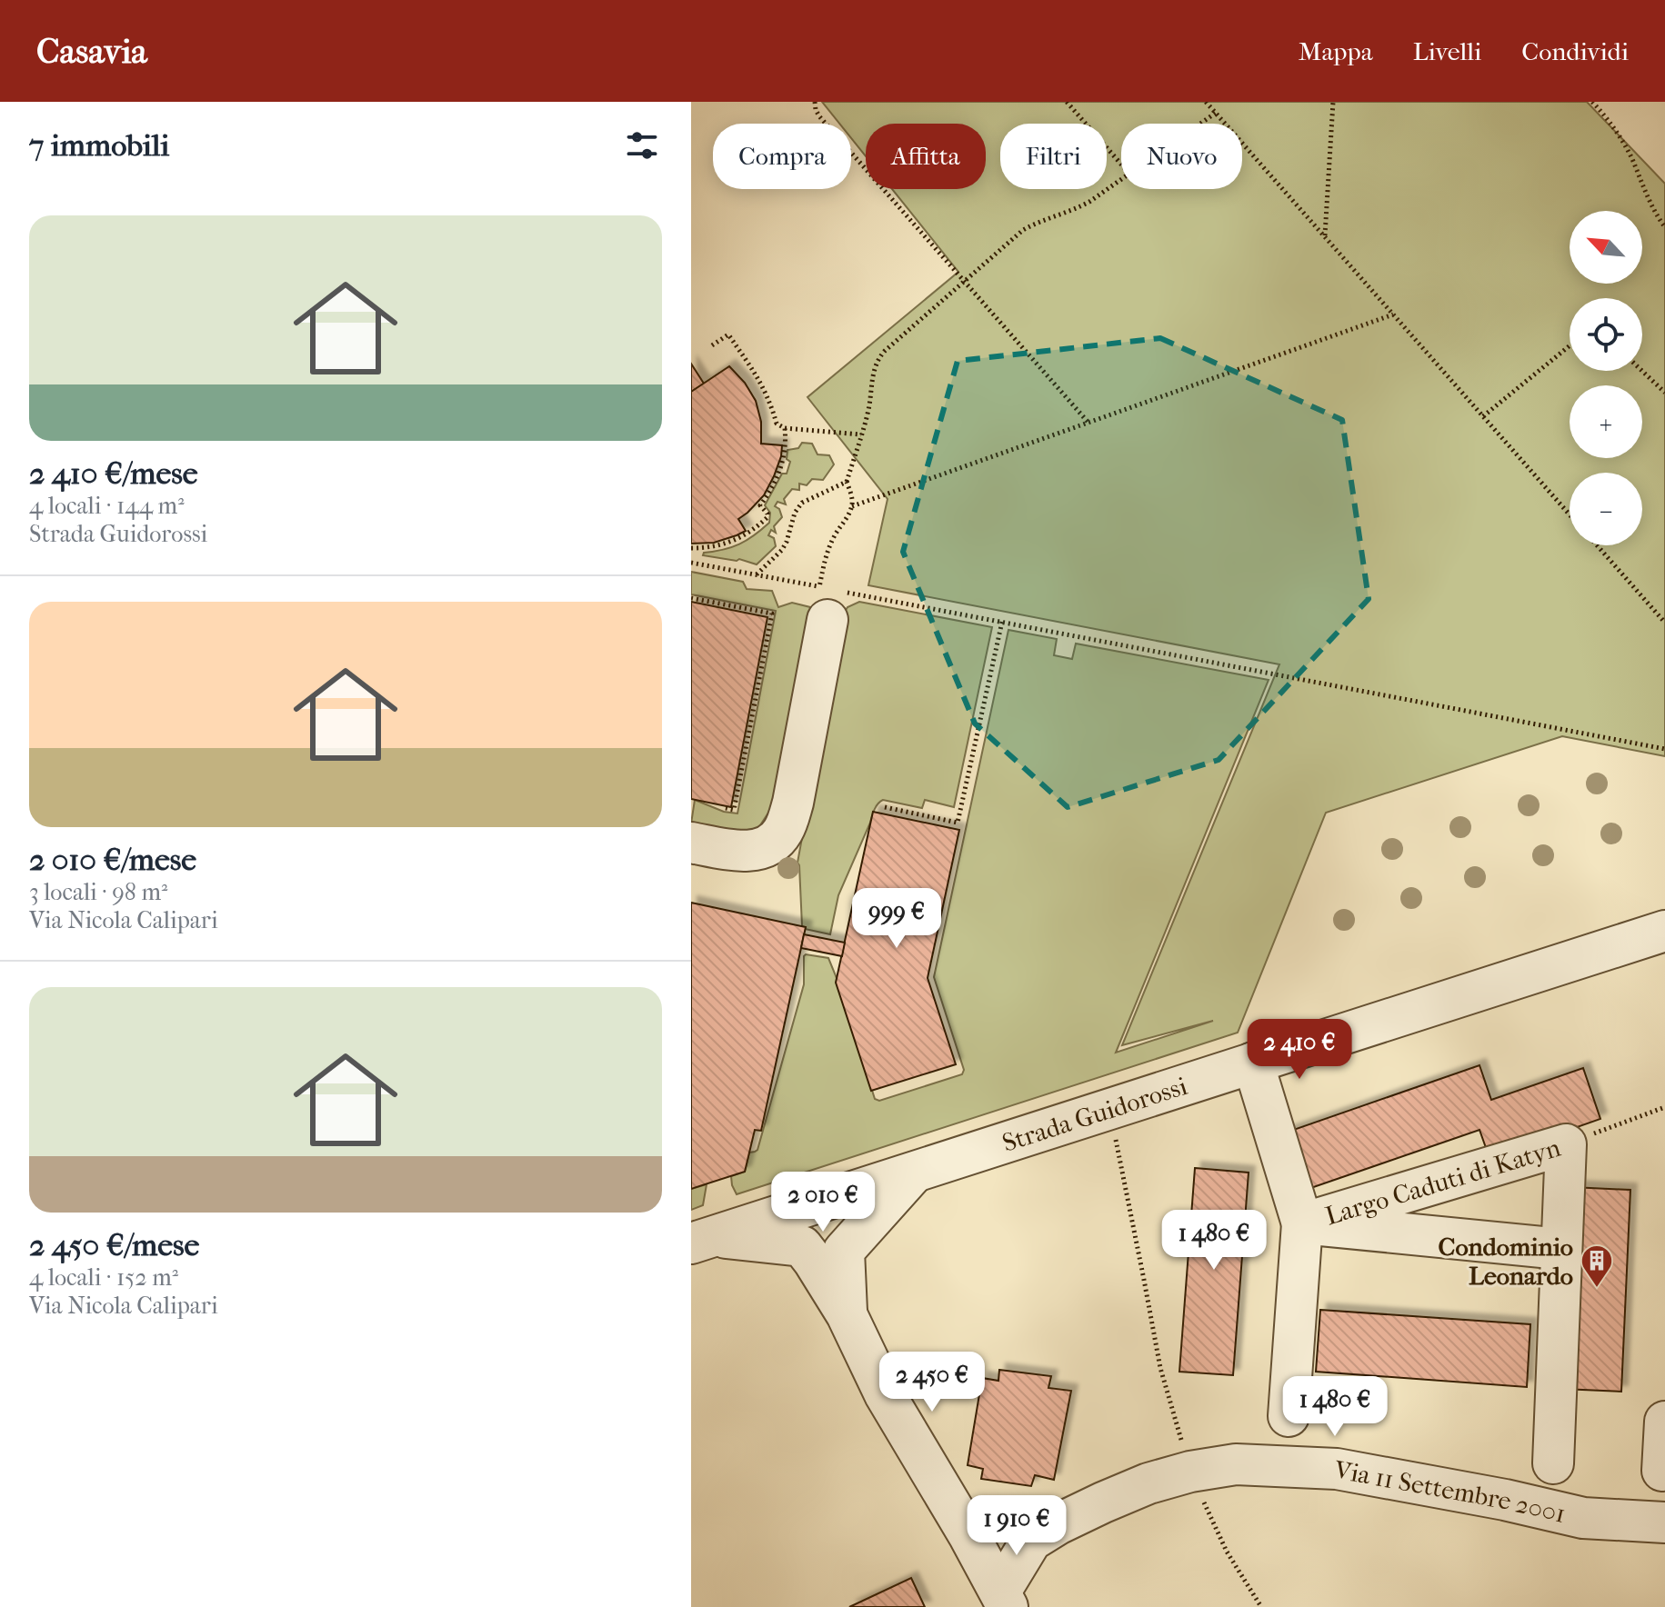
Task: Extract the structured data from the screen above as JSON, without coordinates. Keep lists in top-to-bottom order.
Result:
{
  "streets": {
    "street": ["Strada Guidorossi", "Largo Caduti di Katyn", "Via 11 Settembre 2001"]
  },
  "crossings": [
    ["Strada Guidorossi", "Largo Caduti di Katyn"]
  ],
  "places": {
    "building": ["Condominio Leonardo"]
  },
  "north": "top left",
  "page": {
    "header": "Casavia",
    "nav": ["Mappa", "Livelli", "Condividi"],
    "heading": "7 immobili",
    "chip": [
      "Compra",
      "Affitta",
      "Filtri",
      "Nuovo"
    ],
    "list": [
      {
        "name": "2 410 €/mese",
        "note": "4 locali · 144 m² · Strada Guidorossi"
      },
      {
        "name": "2 010 €/mese",
        "note": "3 locali · 98 m² · Via Nicola Calipari"
      },
      {
        "name": "2 450 €/mese",
        "note": "4 locali · 152 m² · Via Nicola Calipari"
      }
    ],
    "map_buttons": ["+", "−"],
    "price": [
      "999 €",
      "2 410 €",
      "2 010 €",
      "1 480 €",
      "2 450 €",
      "1 480 €",
      "1 910 €"
    ]
  }
}
